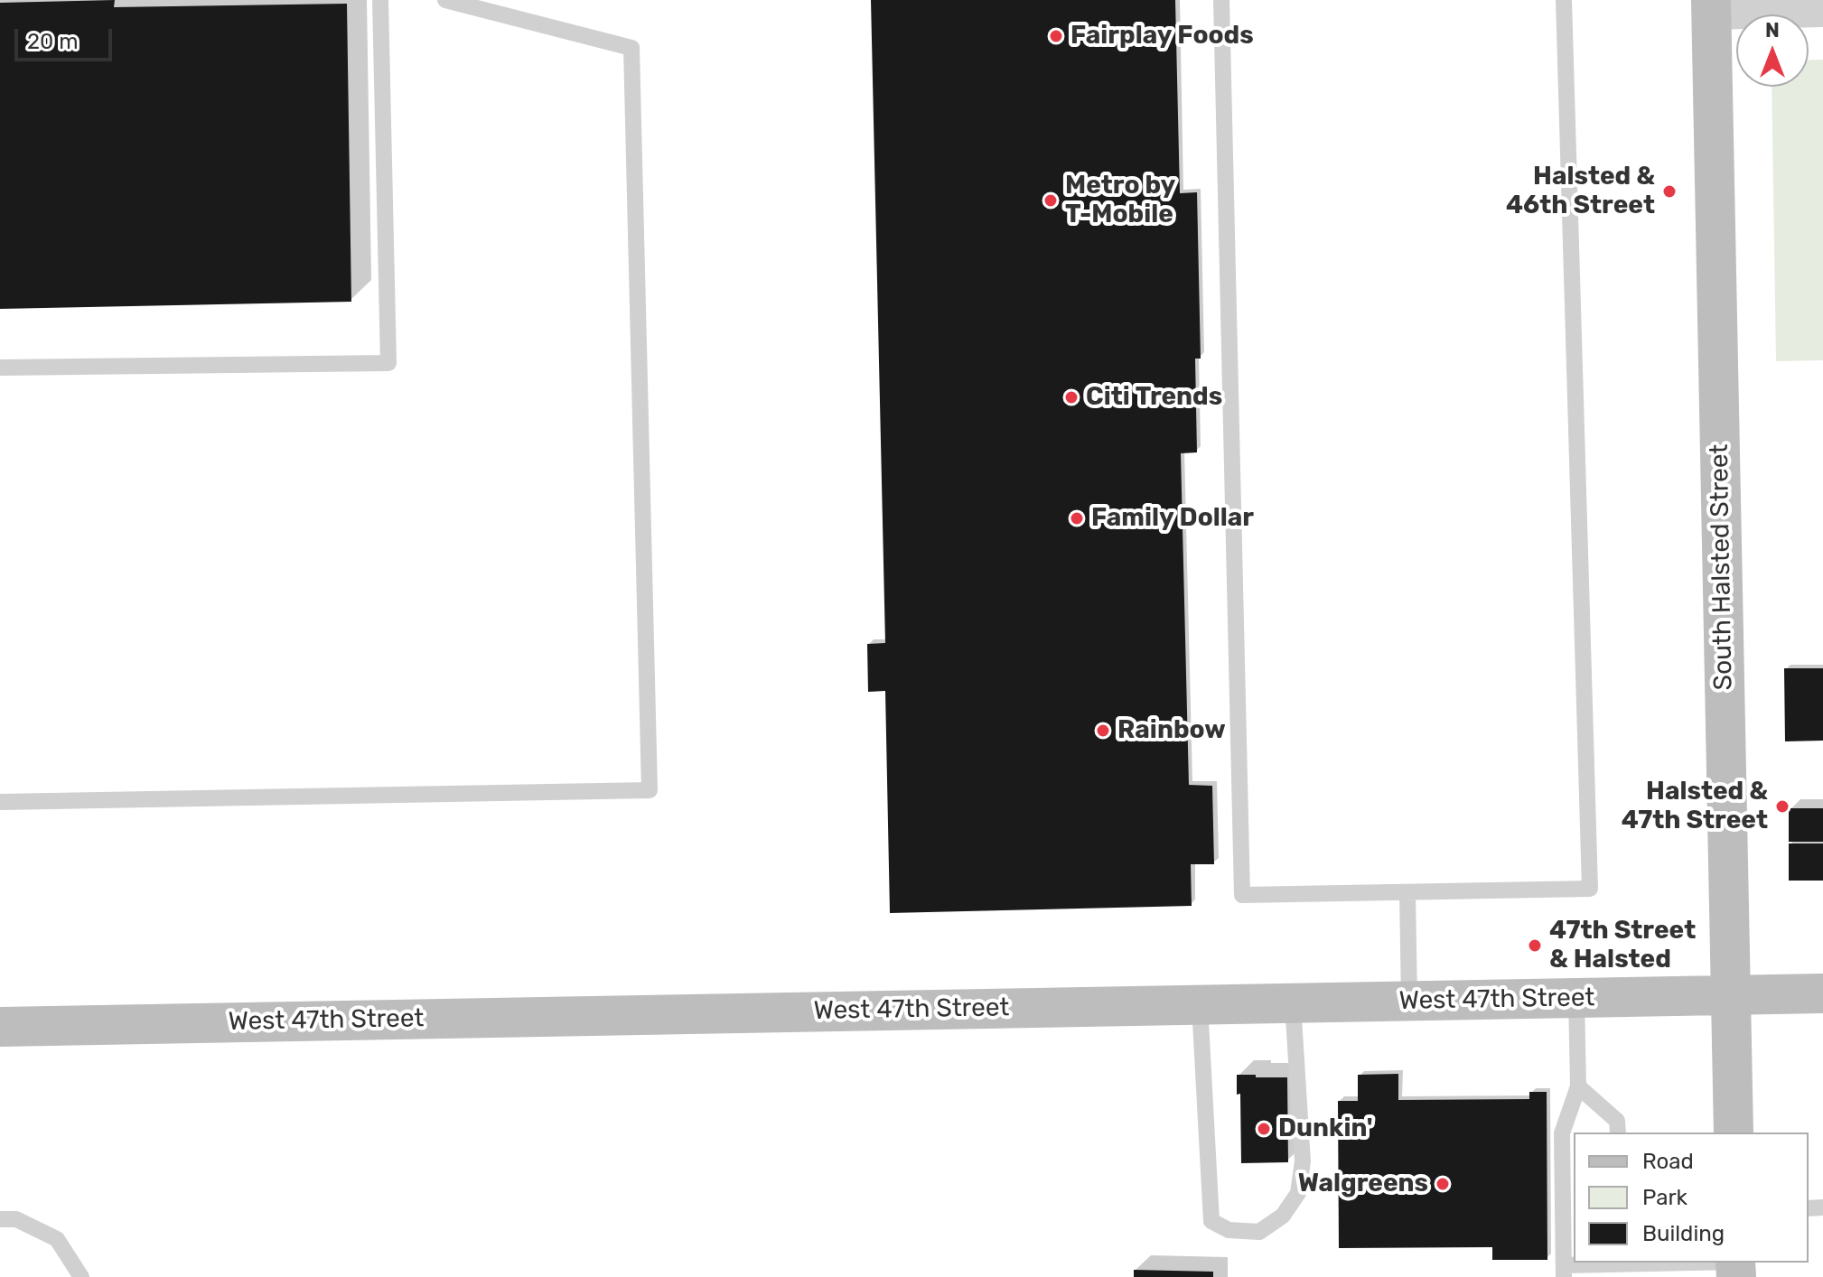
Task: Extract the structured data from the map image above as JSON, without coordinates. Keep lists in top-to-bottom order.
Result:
{
  "streets": {
    "main road": ["South Halsted Street", "West 47th Street"]
  },
  "crossings": [
    ["South Halsted Street", "West 47th Street"]
  ],
  "places": [
    "Fairplay Foods",
    "Halsted & 46th Street",
    "Metro by T-Mobile",
    "Citi Trends",
    "Family Dollar",
    "Rainbow",
    "Halsted & 47th Street",
    "47th Street & Halsted",
    "Dunkin'",
    "Walgreens"
  ],
  "legend": ["Road", "Park", "Building"],
  "scale_bar": "20 m",
  "north": "top"
}
